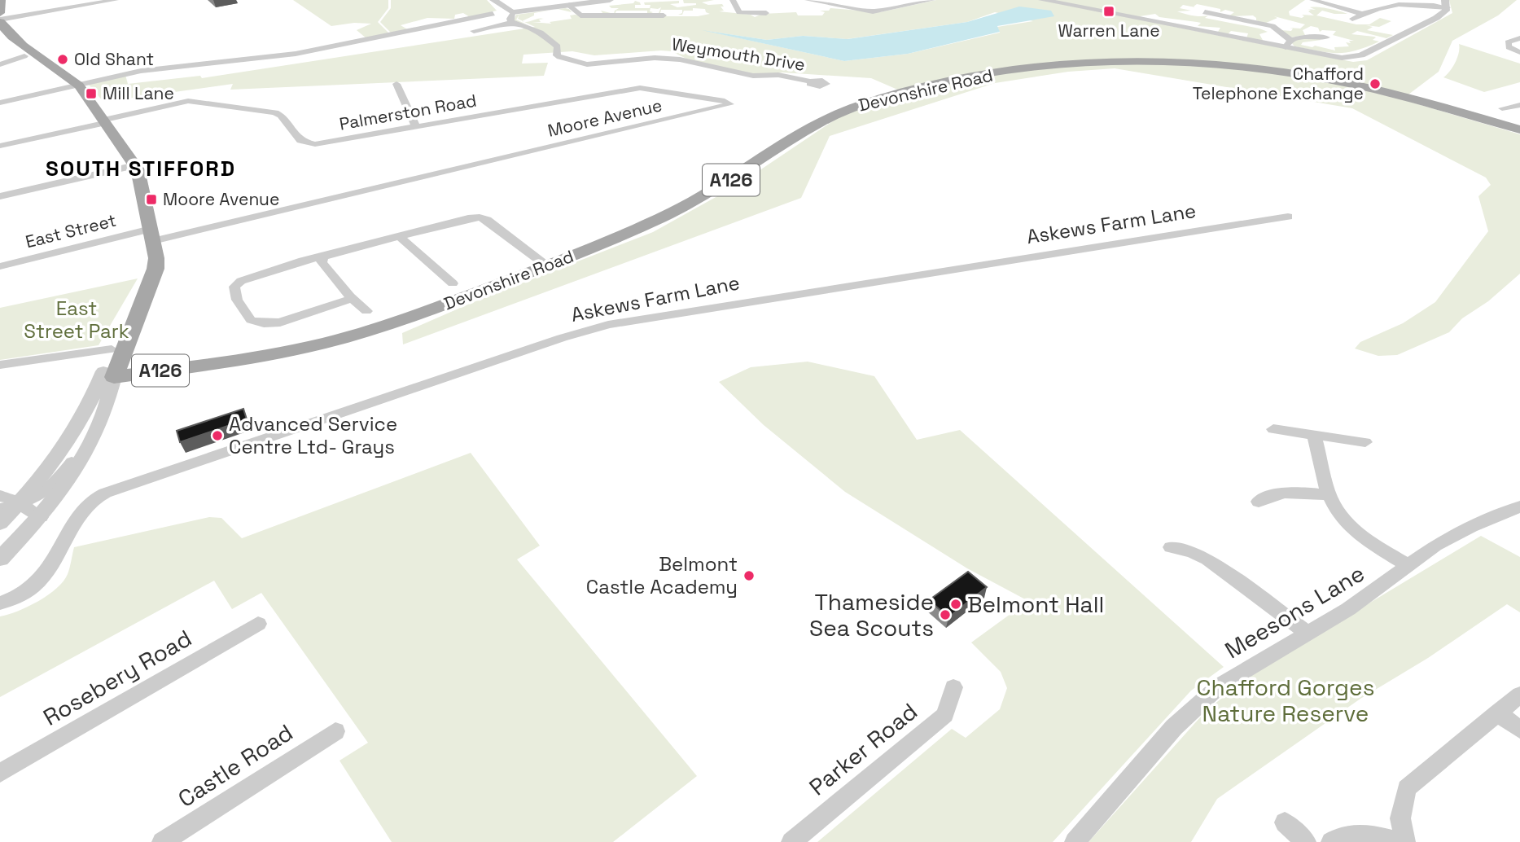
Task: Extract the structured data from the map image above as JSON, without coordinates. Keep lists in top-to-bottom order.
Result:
{
  "streets": {
    "main road": ["Devonshire Road", "A126"],
    "street": [
      "Weymouth Drive",
      "Palmerston Road",
      "Moore Avenue",
      "Askews Farm Lane",
      "East Street",
      "Meesons Lane",
      "Rosebery Road",
      "Parker Road",
      "Castle Road"
    ]
  },
  "crossings": [
    ["Devonshire Road", "A126"],
    ["Palmerston Road", "Moore Avenue"],
    ["Palmerston Road", "A126"],
    ["Moore Avenue", "A126"],
    ["Moore Avenue", "East Street"],
    ["A126", "East Street"]
  ],
  "districts": ["SOUTH STIFFORD"],
  "parks": ["East Street Park", "Chafford Gorges Nature Reserve"],
  "places": {
    "transit": ["Warren Lane", "Mill Lane", "Moore Avenue"],
    "other": [
      "Old Shant",
      "Chafford Telephone Exchange",
      "Advanced Service Centre Ltd- Grays",
      "Belmont Castle Academy",
      "Belmont Hall",
      "Thameside Sea Scouts"
    ]
  }
}
